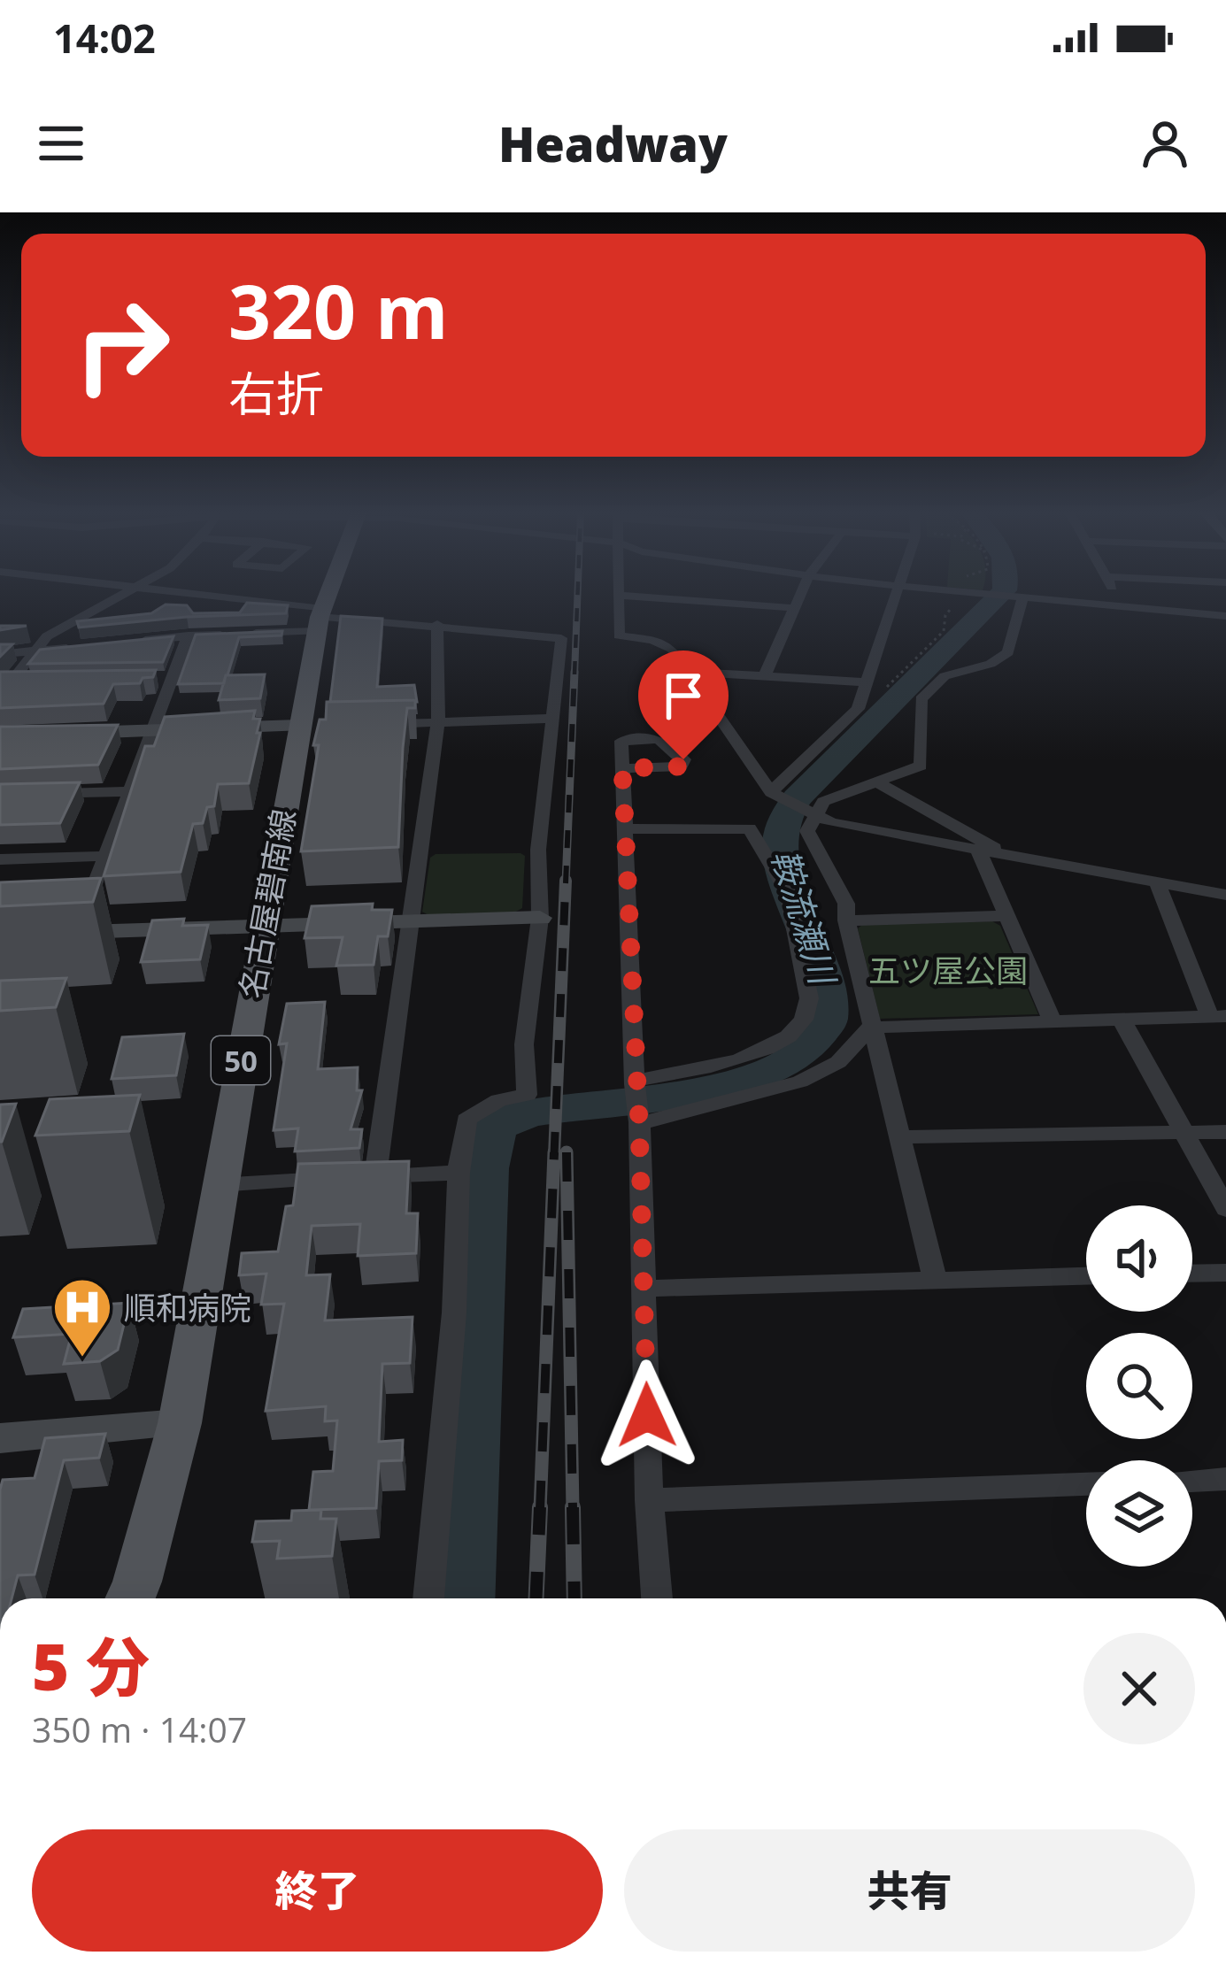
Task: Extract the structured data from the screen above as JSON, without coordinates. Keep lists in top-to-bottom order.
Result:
{
  "streets": {
    "main road": ["名古屋碧南線", "50"]
  },
  "water": ["鞍流瀬川"],
  "parks": ["五ツ屋公園"],
  "places": {
    "hospital": ["順和病院"]
  },
  "page": {
    "status": "14:02",
    "header": "Headway",
    "turn": ["320 m", "右折"],
    "heading": ["5 分", "350 m · 14:07"],
    "buttons": ["終了", "共有"]
  }
}
